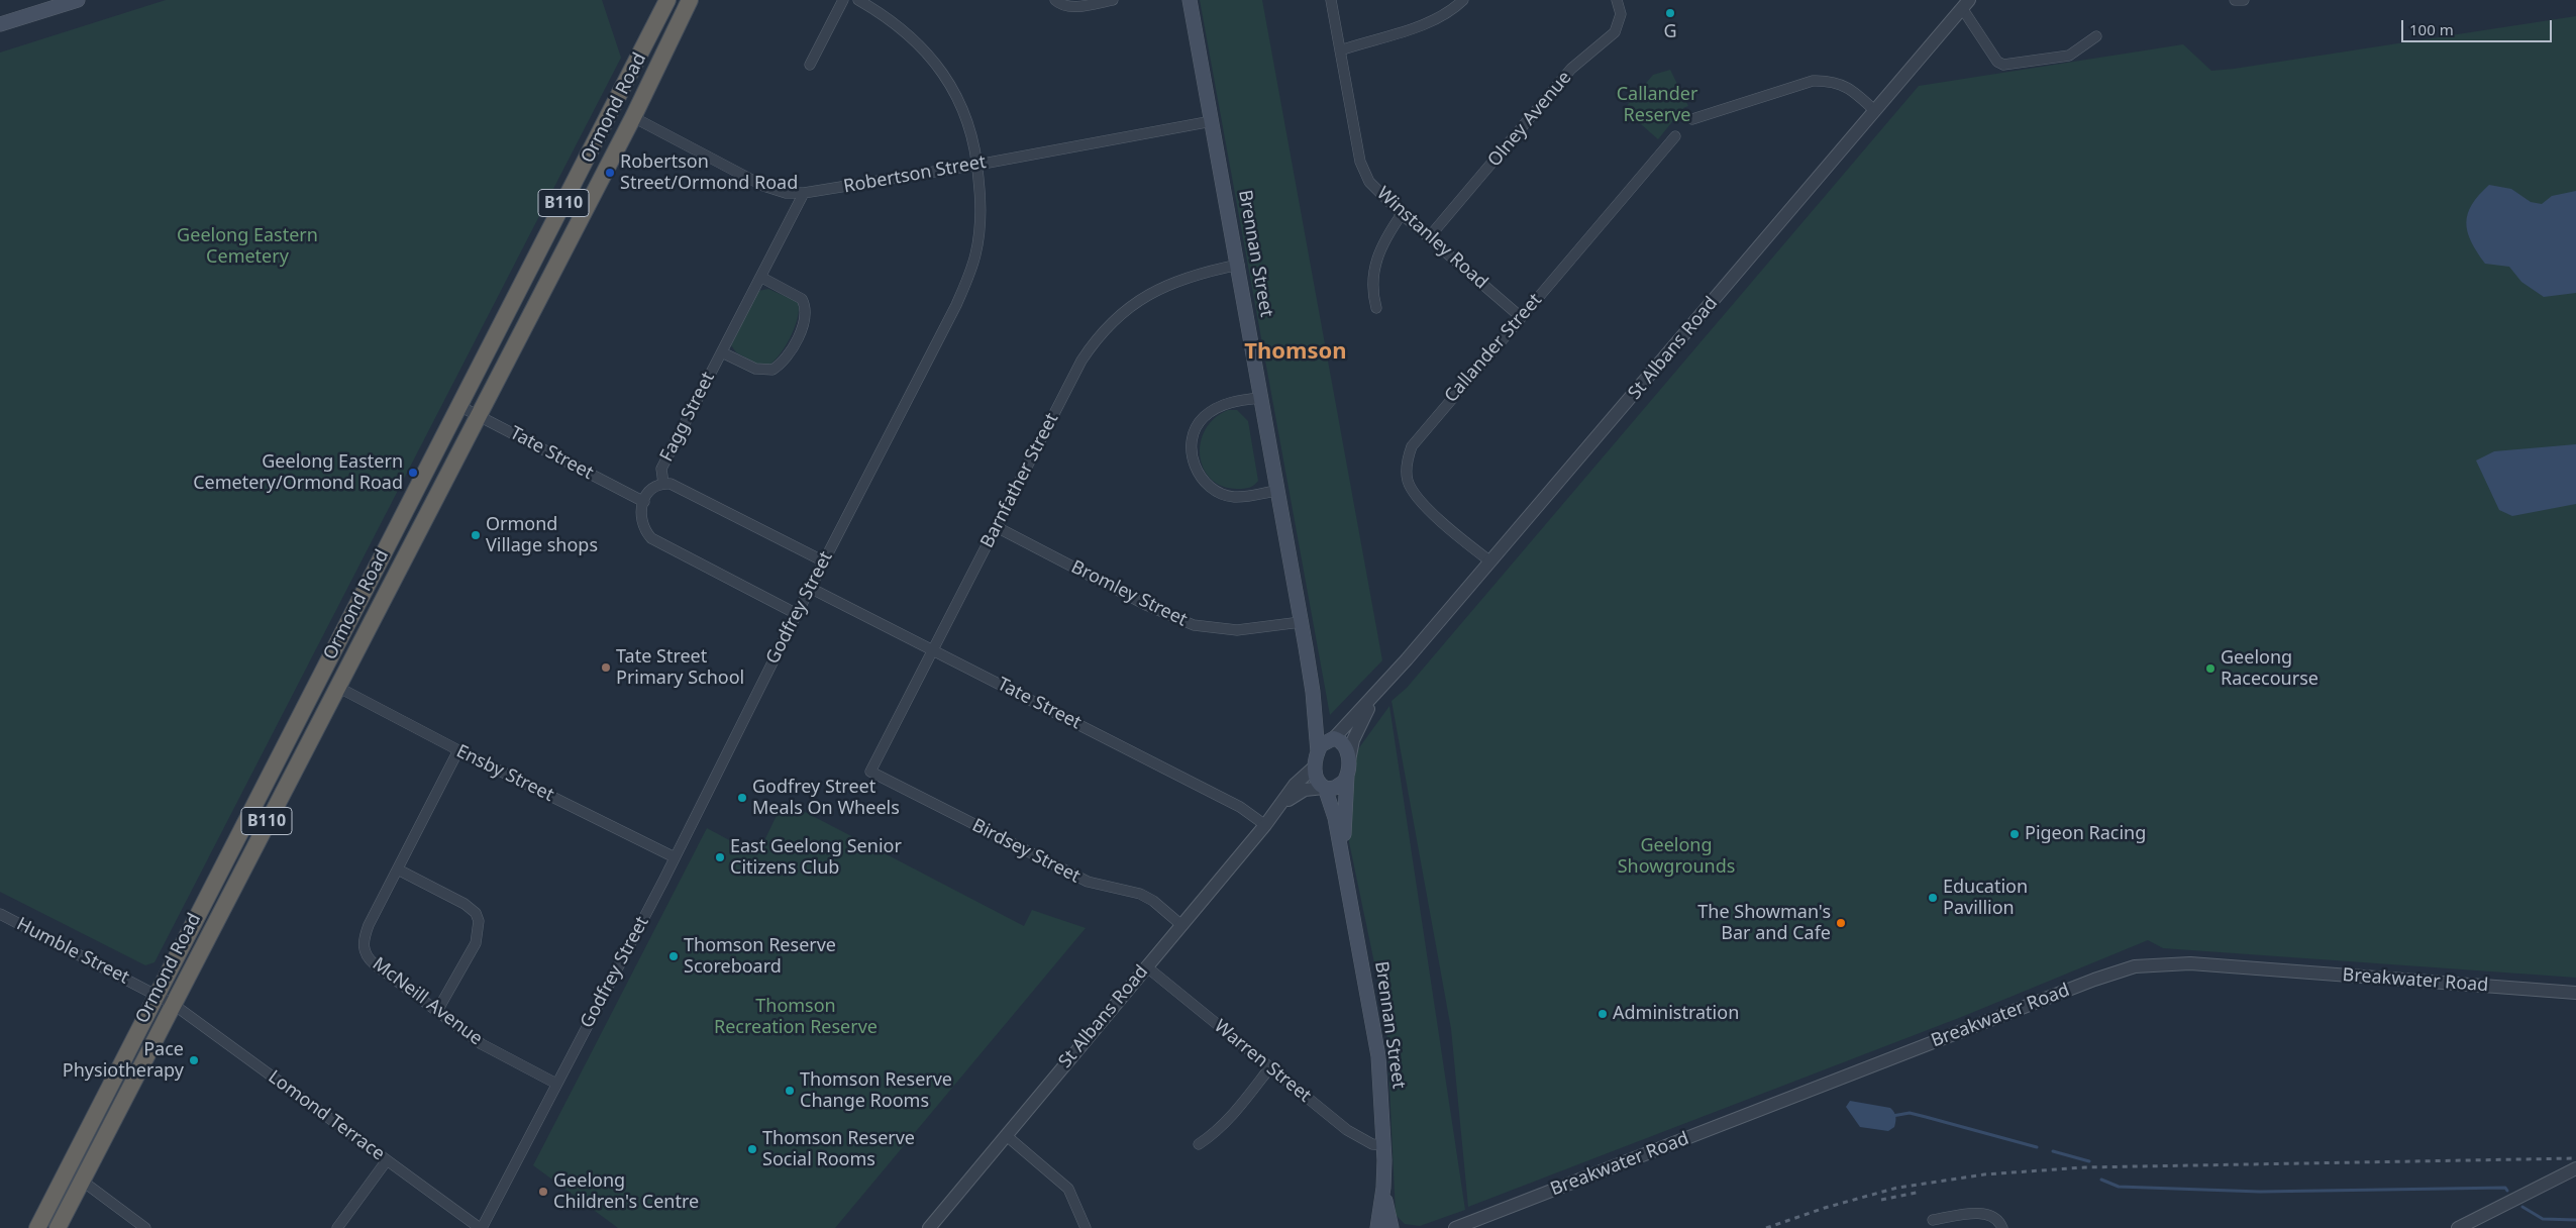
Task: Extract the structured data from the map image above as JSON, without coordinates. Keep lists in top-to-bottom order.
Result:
{
  "streets": {
    "highway": ["Ormond Road", "B110"],
    "main road": ["Brennan Street"],
    "street": [
      "Olney Avenue",
      "Robertson Street",
      "Winstanley Road",
      "Callander Street",
      "St Albans Road",
      "Fagg Street",
      "Tate Street",
      "Barnfather Street",
      "Bromley Street",
      "Godfrey Street",
      "Ensby Street",
      "Birdsey Street",
      "Humble Street",
      "Breakwater Road",
      "McNeill Avenue",
      "Warren Street",
      "Lomond Terrace"
    ]
  },
  "crossings": [
    ["Ormond Road", "Robertson Street"],
    ["Ormond Road", "Tate Street"],
    ["Ormond Road", "Ensby Street"],
    ["Ormond Road", "Humble Street"],
    ["Ormond Road", "Lomond Terrace"],
    ["Olney Avenue", "Winstanley Road"],
    ["Robertson Street", "Brennan Street"],
    ["Robertson Street", "Fagg Street"],
    ["Robertson Street", "Godfrey Street"],
    ["Winstanley Road", "Callander Street"],
    ["Brennan Street", "St Albans Road"],
    ["Brennan Street", "Barnfather Street"],
    ["Brennan Street", "Bromley Street"],
    ["Brennan Street", "Warren Street"],
    ["Callander Street", "St Albans Road"],
    ["St Albans Road", "Tate Street"],
    ["St Albans Road", "Birdsey Street"],
    ["St Albans Road", "Warren Street"],
    ["Tate Street", "Barnfather Street"],
    ["Tate Street", "Godfrey Street"],
    ["Barnfather Street", "Bromley Street"],
    ["Barnfather Street", "Birdsey Street"],
    ["Godfrey Street", "Ensby Street"],
    ["Godfrey Street", "McNeill Avenue"],
    ["Godfrey Street", "Lomond Terrace"],
    ["Ensby Street", "McNeill Avenue"],
    ["Humble Street", "Lomond Terrace"]
  ],
  "districts": ["Thomson"],
  "parks": [
    "Callander Reserve",
    "Geelong Eastern Cemetery",
    "Geelong Showgrounds",
    "Thomson Recreation Reserve"
  ],
  "places": [
    "G",
    "Robertson Street/Ormond Road",
    "Geelong Eastern Cemetery/Ormond Road",
    "Ormond Village shops",
    "Tate Street Primary School",
    "Geelong Racecourse",
    "Godfrey Street Meals On Wheels",
    "Pigeon Racing",
    "East Geelong Senior Citizens Club",
    "Education Pavillion",
    "The Showman's Bar and Cafe",
    "Thomson Reserve Scoreboard",
    "Administration",
    "Pace Physiotherapy",
    "Thomson Reserve Change Rooms",
    "Thomson Reserve Social Rooms",
    "Geelong Children's Centre"
  ],
  "scale_bar": "100 m"
}
